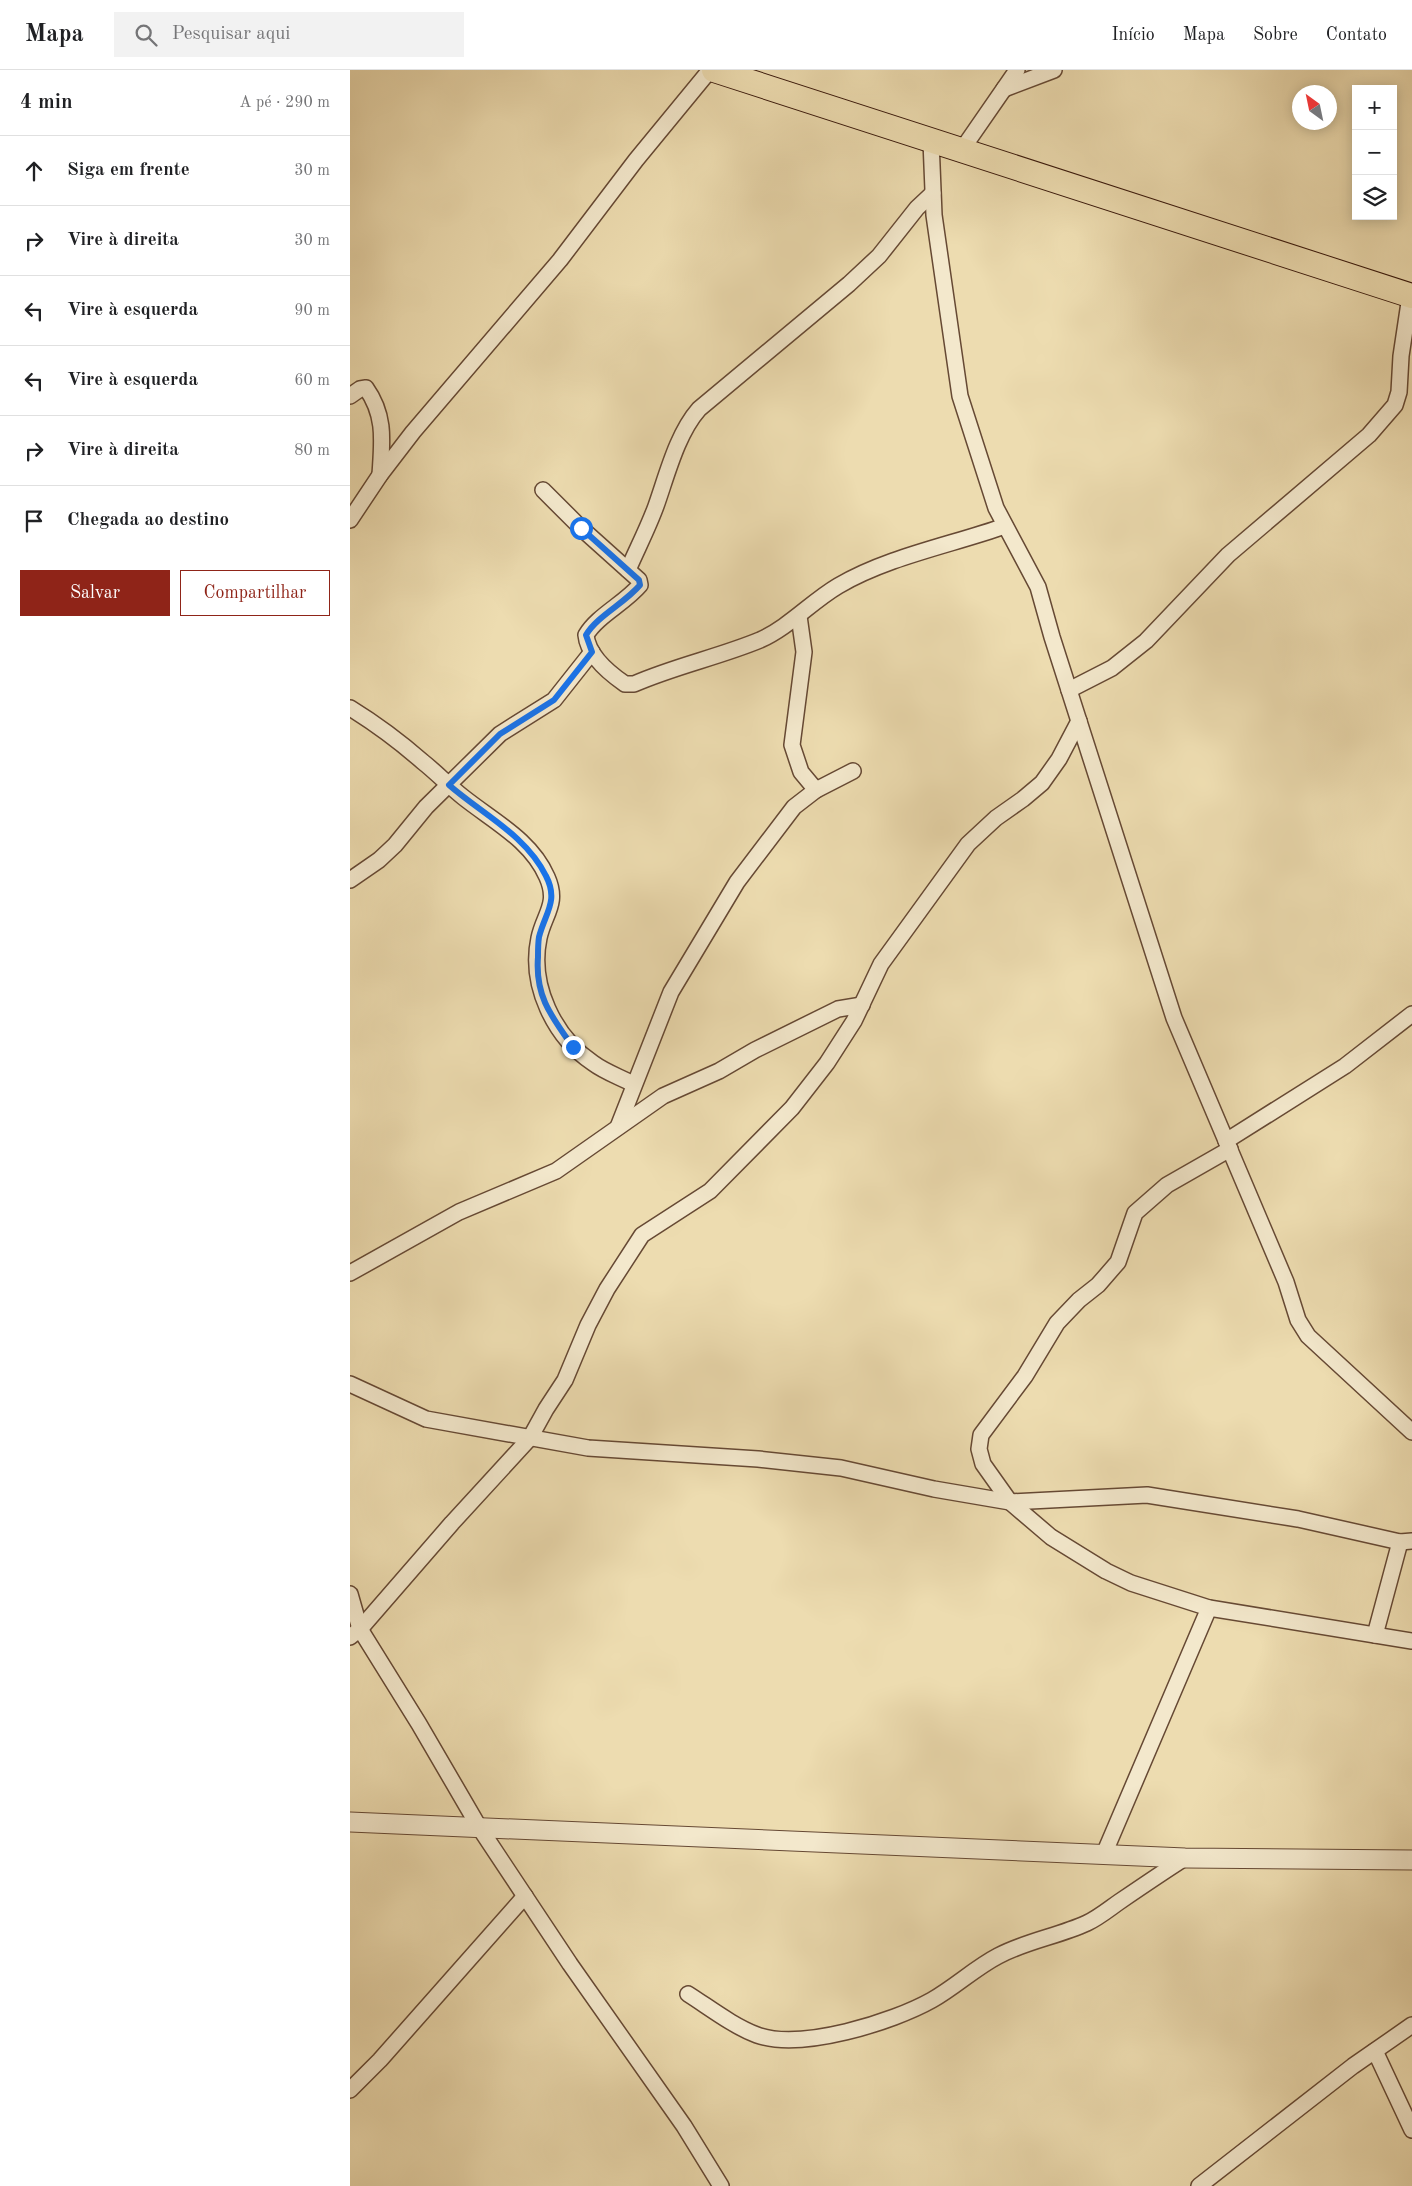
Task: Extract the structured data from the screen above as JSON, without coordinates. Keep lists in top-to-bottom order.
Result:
{
  "north": "top left",
  "page": {
    "header": "Mapa",
    "search": "Pesquisar aqui",
    "nav": [
      "Início",
      "Mapa",
      "Sobre",
      "Contato"
    ],
    "heading": ["4 min", "A pé · 290 m"],
    "map_buttons": ["+", "−"],
    "list": [
      ["Siga em frente", "30 m"],
      ["Vire à direita", "30 m"],
      ["Vire à esquerda", "90 m"],
      ["Vire à esquerda", "60 m"],
      ["Vire à direita", "80 m"],
      "Chegada ao destino"
    ],
    "buttons": ["Salvar", "Compartilhar"]
  }
}
